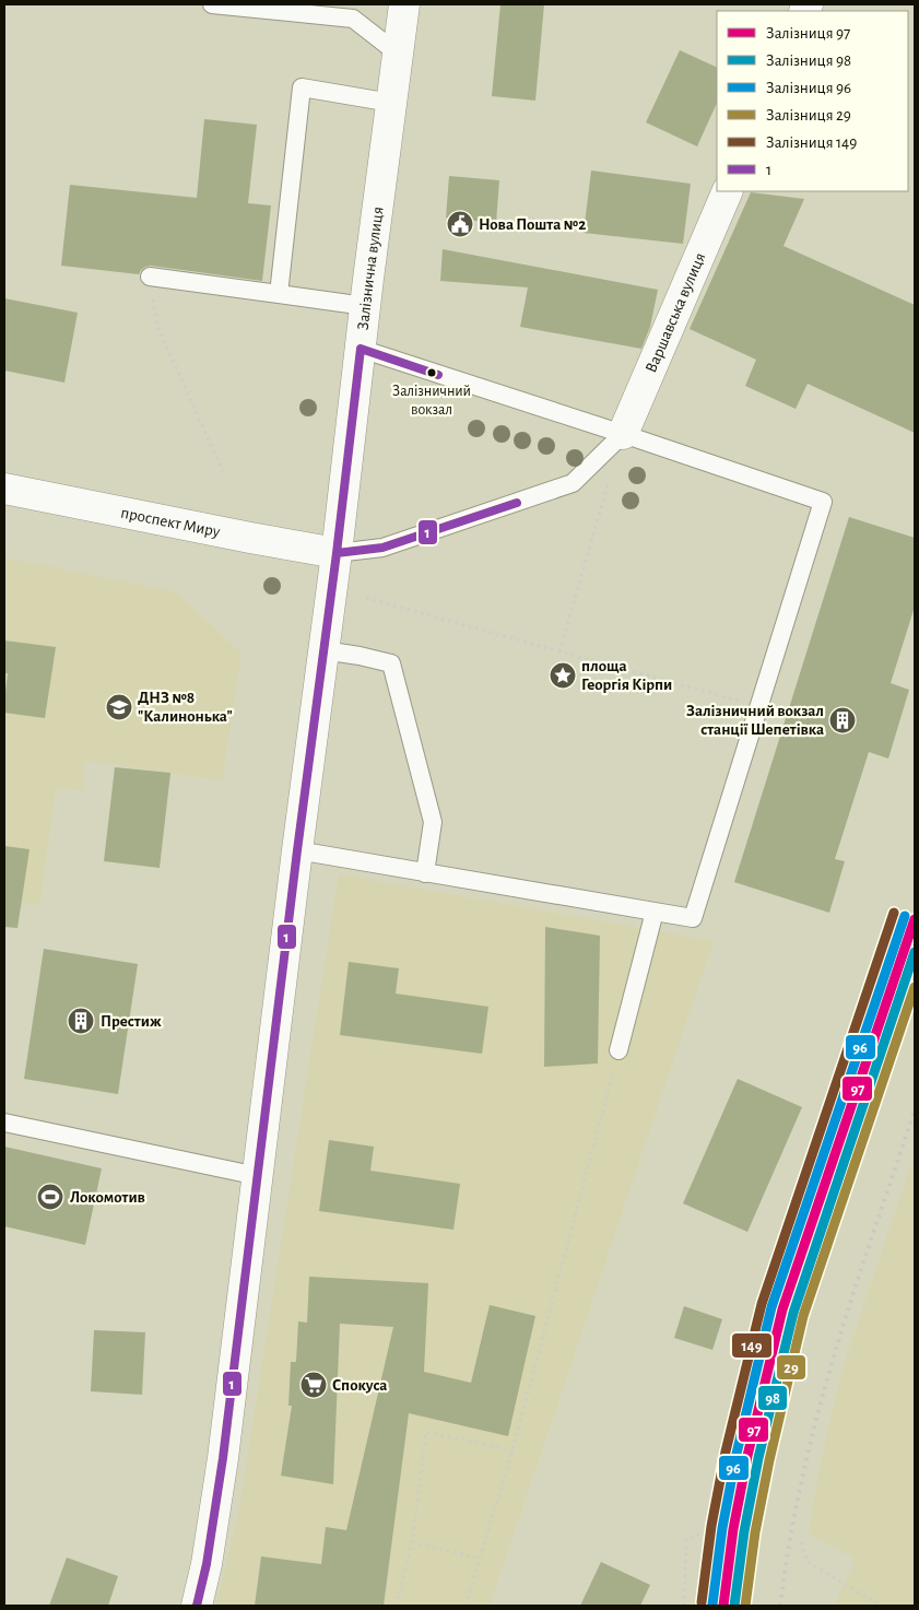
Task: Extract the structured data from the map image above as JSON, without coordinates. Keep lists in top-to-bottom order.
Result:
{
  "streets": {
    "street": ["Залізнична вулиця", "Варшавська вулиця", "проспект Миру"]
  },
  "crossings": [
    ["Залізнична вулиця", "проспект Миру"]
  ],
  "places": {
    "public building": ["Нова Пошта №2"],
    "other": ["Залізничний вокзал"],
    "place": ["площа Георгія Кірпи"],
    "school or university": ["ДНЗ №8 \"Калинонька\""],
    "building": ["Залізничний вокзал станції Шепетівка", "Престиж"],
    "sports": ["Локомотив"],
    "supermarket": ["Спокуса"]
  },
  "lines": [
    "transit line 1",
    "rail line 149",
    "rail line 96",
    "rail line 97",
    "rail line 98",
    "rail line 29"
  ],
  "legend": [
    "Залізниця 97",
    "Залізниця 98",
    "Залізниця 96",
    "Залізниця 29",
    "Залізниця 149",
    "1"
  ]
}
